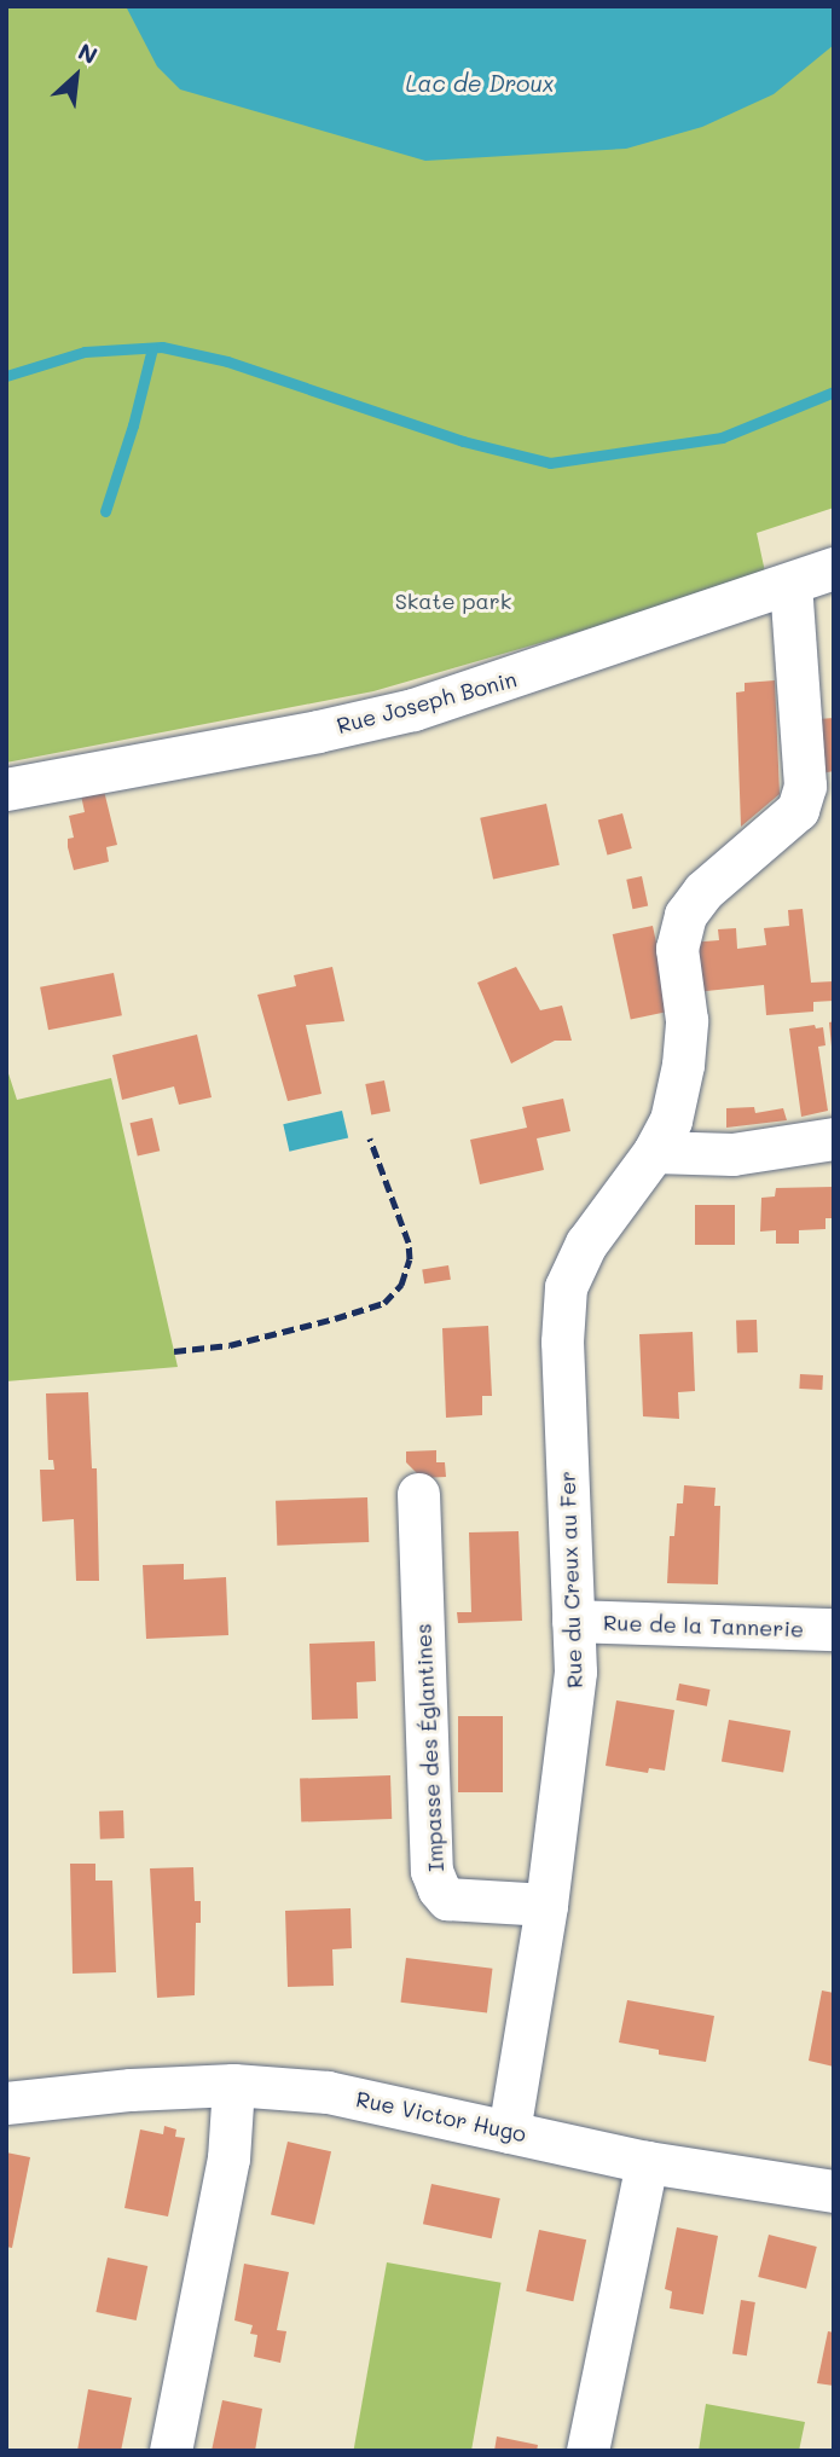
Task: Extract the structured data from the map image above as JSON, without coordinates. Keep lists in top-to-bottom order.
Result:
{
  "streets": {
    "street": [
      "Rue Joseph Bonin",
      "Rue du Creux au Fer",
      "Rue de la Tannerie",
      "Impasse des Églantines",
      "Rue Victor Hugo"
    ]
  },
  "crossings": [
    ["Rue Joseph Bonin", "Rue du Creux au Fer"],
    ["Rue du Creux au Fer", "Rue de la Tannerie"],
    ["Rue du Creux au Fer", "Impasse des Églantines"],
    ["Rue du Creux au Fer", "Rue Victor Hugo"]
  ],
  "water": ["Lac de Droux"],
  "parks": ["Skate park"],
  "north": "top right"
}
